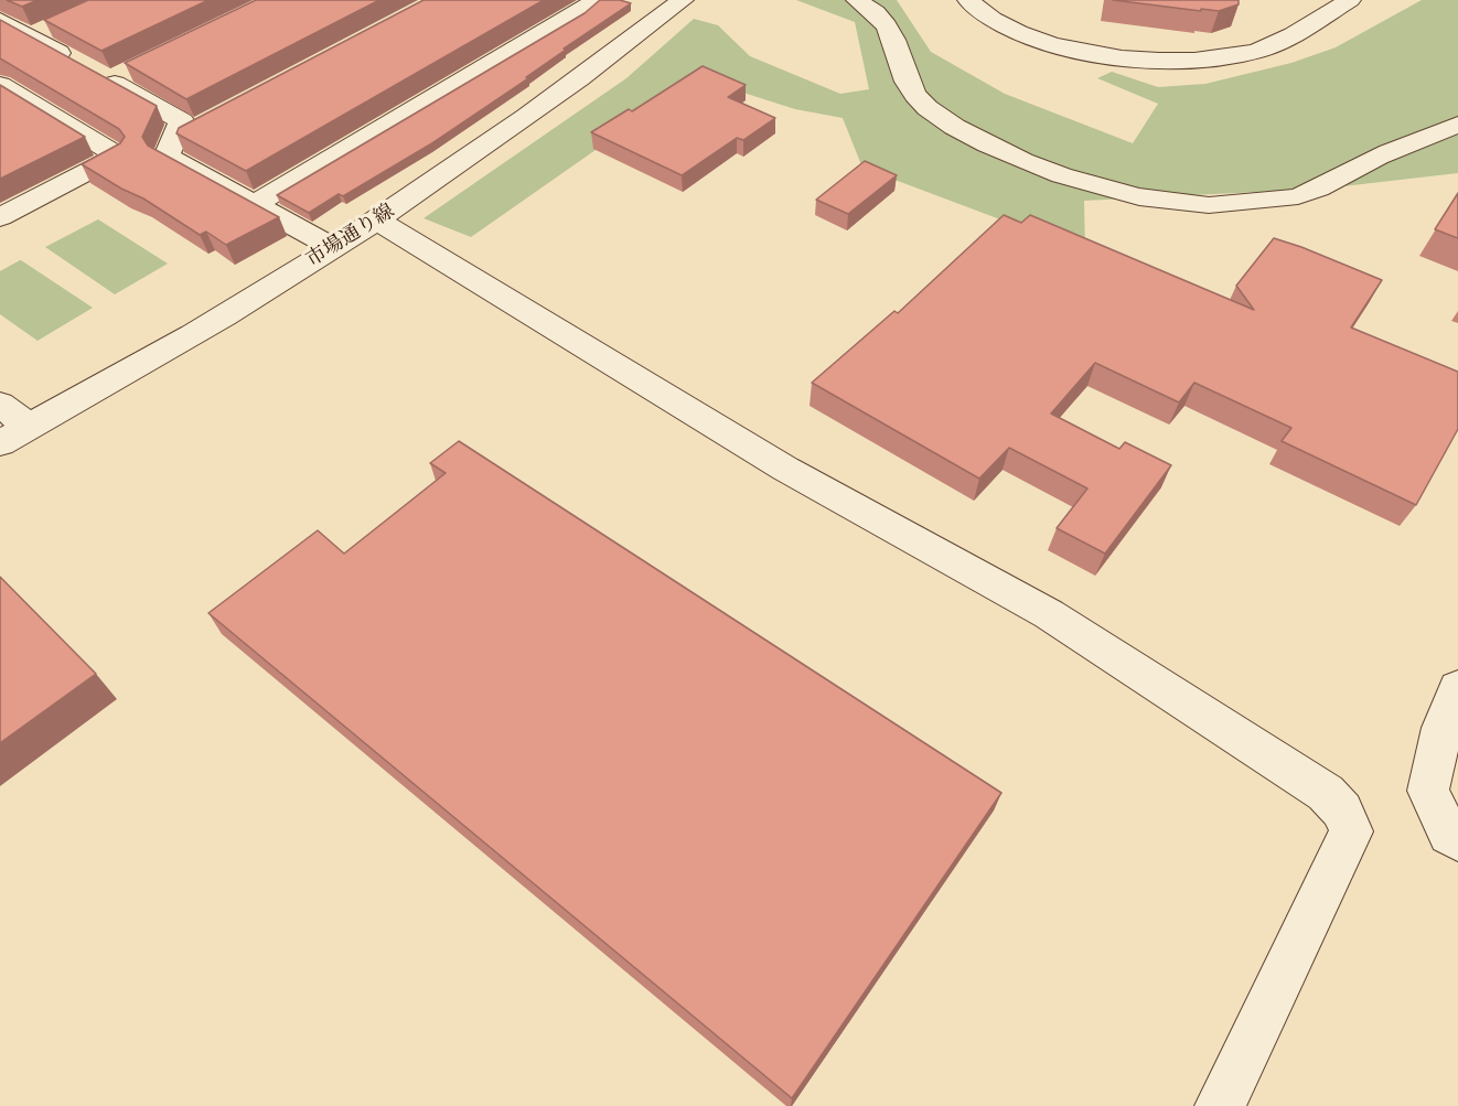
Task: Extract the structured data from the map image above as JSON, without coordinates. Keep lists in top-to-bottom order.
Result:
{
  "streets": {
    "street": ["市場通り線"]
  }
}
